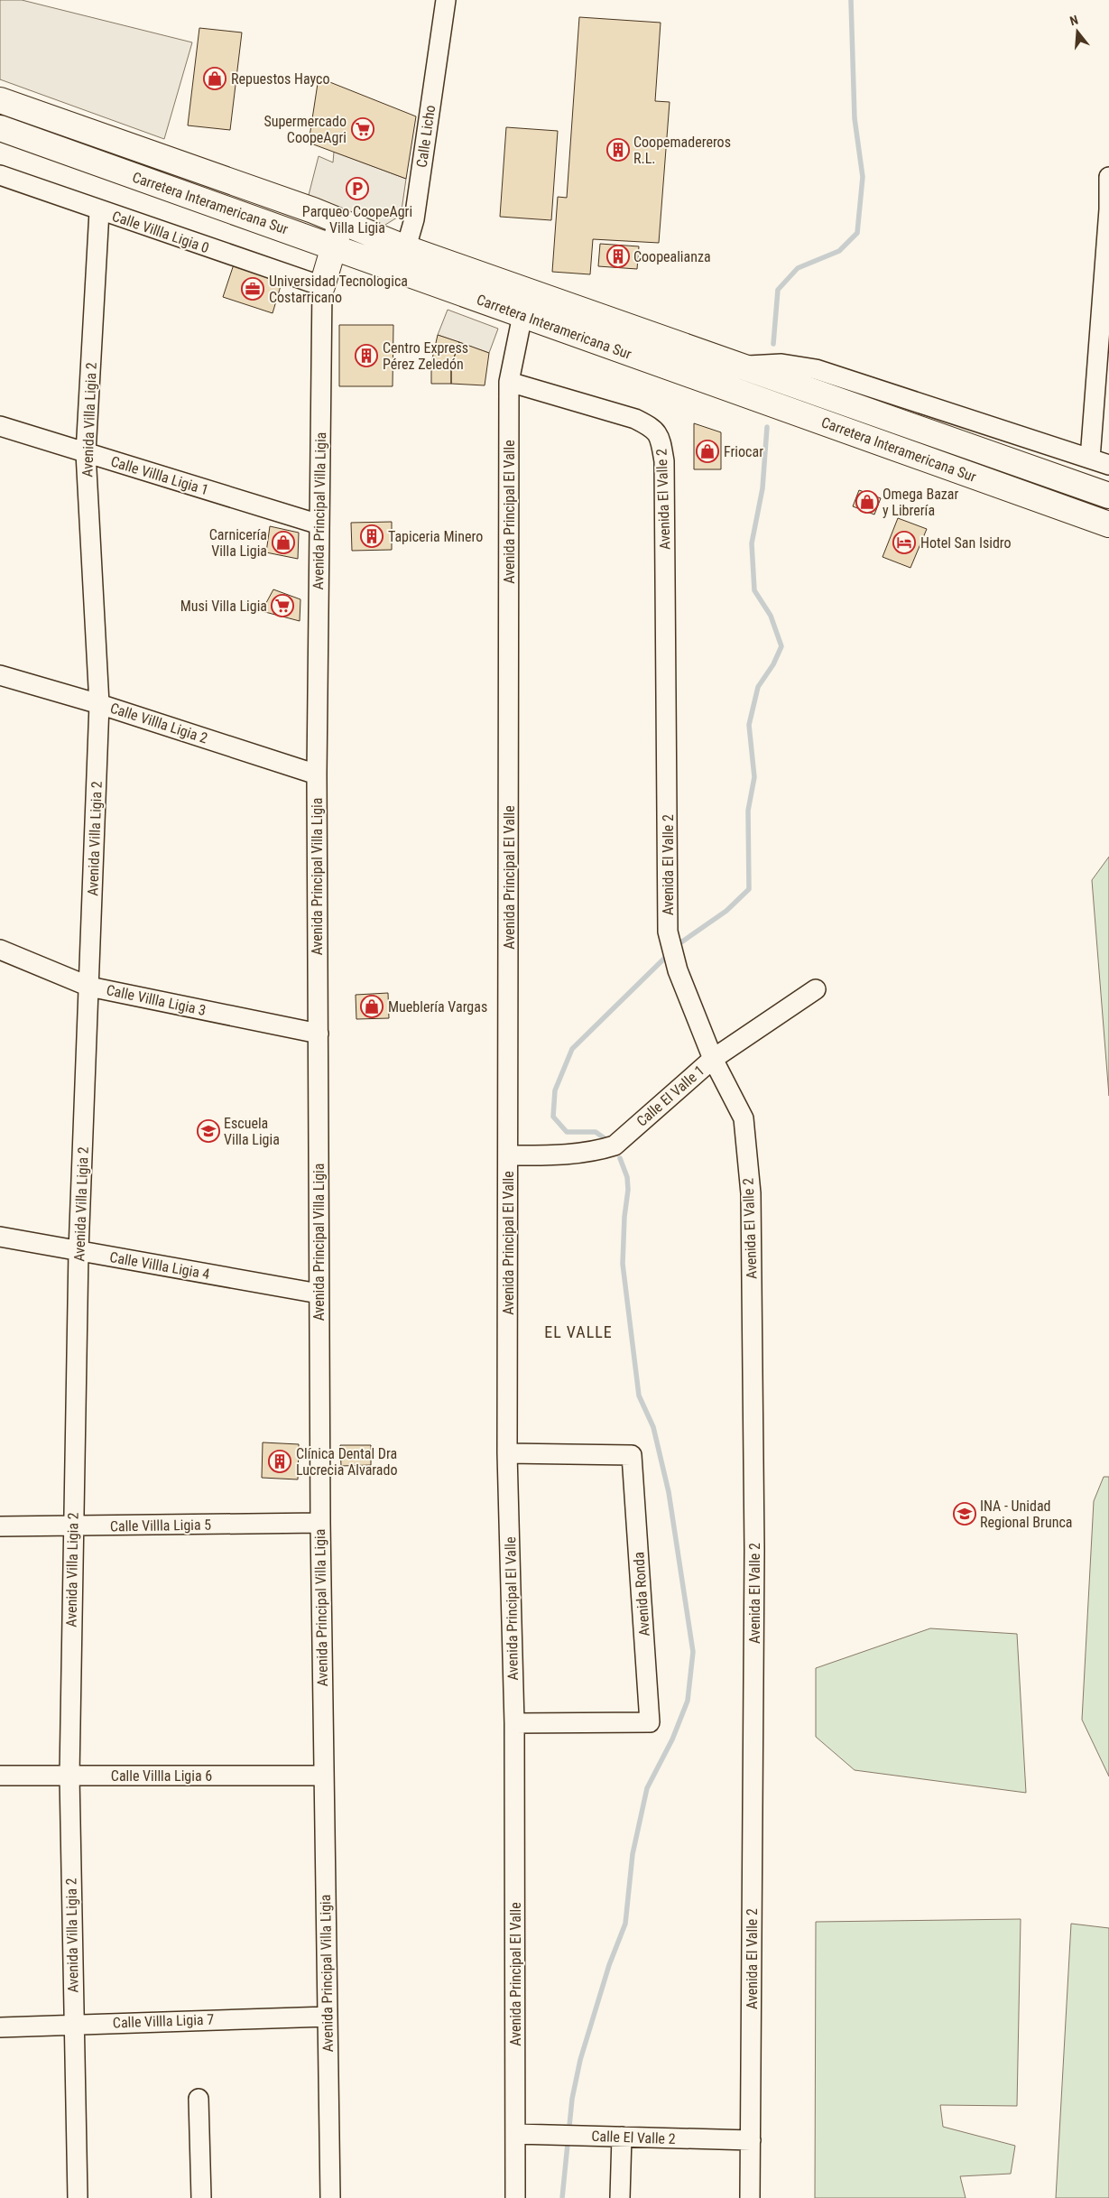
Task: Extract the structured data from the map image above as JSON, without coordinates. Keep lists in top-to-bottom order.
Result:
{
  "streets": {
    "highway": ["Carretera Interamericana Sur"],
    "street": [
      "Calle Licho",
      "Calle Villla Ligia 0",
      "Avenida Villa Ligia 2",
      "Calle Villla Ligia 1",
      "Avenida El Valle 2",
      "Avenida Principal Villa Ligia",
      "Avenida Principal El Valle",
      "Calle Villla Ligia 2",
      "Calle Villla Ligia 3",
      "Calle El Valle 1",
      "Calle Villla Ligia 4",
      "Calle Villla Ligia 5",
      "Avenida Ronda",
      "Calle Villla Ligia 6",
      "Calle Villla Ligia 7",
      "Calle El Valle 2"
    ]
  },
  "crossings": [
    ["Calle Licho", "Carretera Interamericana Sur"],
    ["Carretera Interamericana Sur", "Avenida Principal El Valle"],
    ["Calle Villla Ligia 0", "Avenida Villa Ligia 2"],
    ["Calle Villla Ligia 0", "Avenida Principal Villa Ligia"],
    ["Avenida Villa Ligia 2", "Calle Villla Ligia 1"],
    ["Avenida Villa Ligia 2", "Calle Villla Ligia 2"],
    ["Avenida Villa Ligia 2", "Calle Villla Ligia 3"],
    ["Avenida Villa Ligia 2", "Calle Villla Ligia 4"],
    ["Avenida Villa Ligia 2", "Calle Villla Ligia 5"],
    ["Avenida Villa Ligia 2", "Calle Villla Ligia 6"],
    ["Avenida Villa Ligia 2", "Calle Villla Ligia 7"],
    ["Calle Villla Ligia 1", "Avenida Principal Villa Ligia"],
    ["Avenida El Valle 2", "Avenida Principal El Valle"],
    ["Avenida El Valle 2", "Calle El Valle 1"],
    ["Avenida El Valle 2", "Calle El Valle 2"],
    ["Avenida Principal Villa Ligia", "Calle Villla Ligia 2"],
    ["Avenida Principal Villa Ligia", "Calle Villla Ligia 3"],
    ["Avenida Principal Villa Ligia", "Calle Villla Ligia 4"],
    ["Avenida Principal Villa Ligia", "Calle Villla Ligia 5"],
    ["Avenida Principal Villa Ligia", "Calle Villla Ligia 6"],
    ["Avenida Principal Villa Ligia", "Calle Villla Ligia 7"],
    ["Avenida Principal El Valle", "Calle El Valle 1"],
    ["Avenida Principal El Valle", "Avenida Ronda"],
    ["Avenida Principal El Valle", "Calle El Valle 2"]
  ],
  "districts": ["EL VALLE"],
  "places": {
    "shop": [
      "Repuestos Hayco",
      "Friocar",
      "Omega Bazar y Librería",
      "Carnicería Villa Ligia",
      "Mueblería Vargas"
    ],
    "supermarket": ["Supermercado CoopeAgri", "Musi Villa Ligia"],
    "building": [
      "Coopemadereros R.L.",
      "Coopealianza",
      "Centro Express Pérez Zeledón",
      "Tapiceria Minero",
      "Clínica Dental Dra Lucrecia Alvarado"
    ],
    "parking": ["Parqueo CoopeAgri Villa Ligia"],
    "office": ["Universidad Tecnologica Costarricano"],
    "hotel": ["Hotel San Isidro"],
    "school or university": ["Escuela Villa Ligia", "INA - Unidad Regional Brunca"]
  },
  "north": "top"
}
